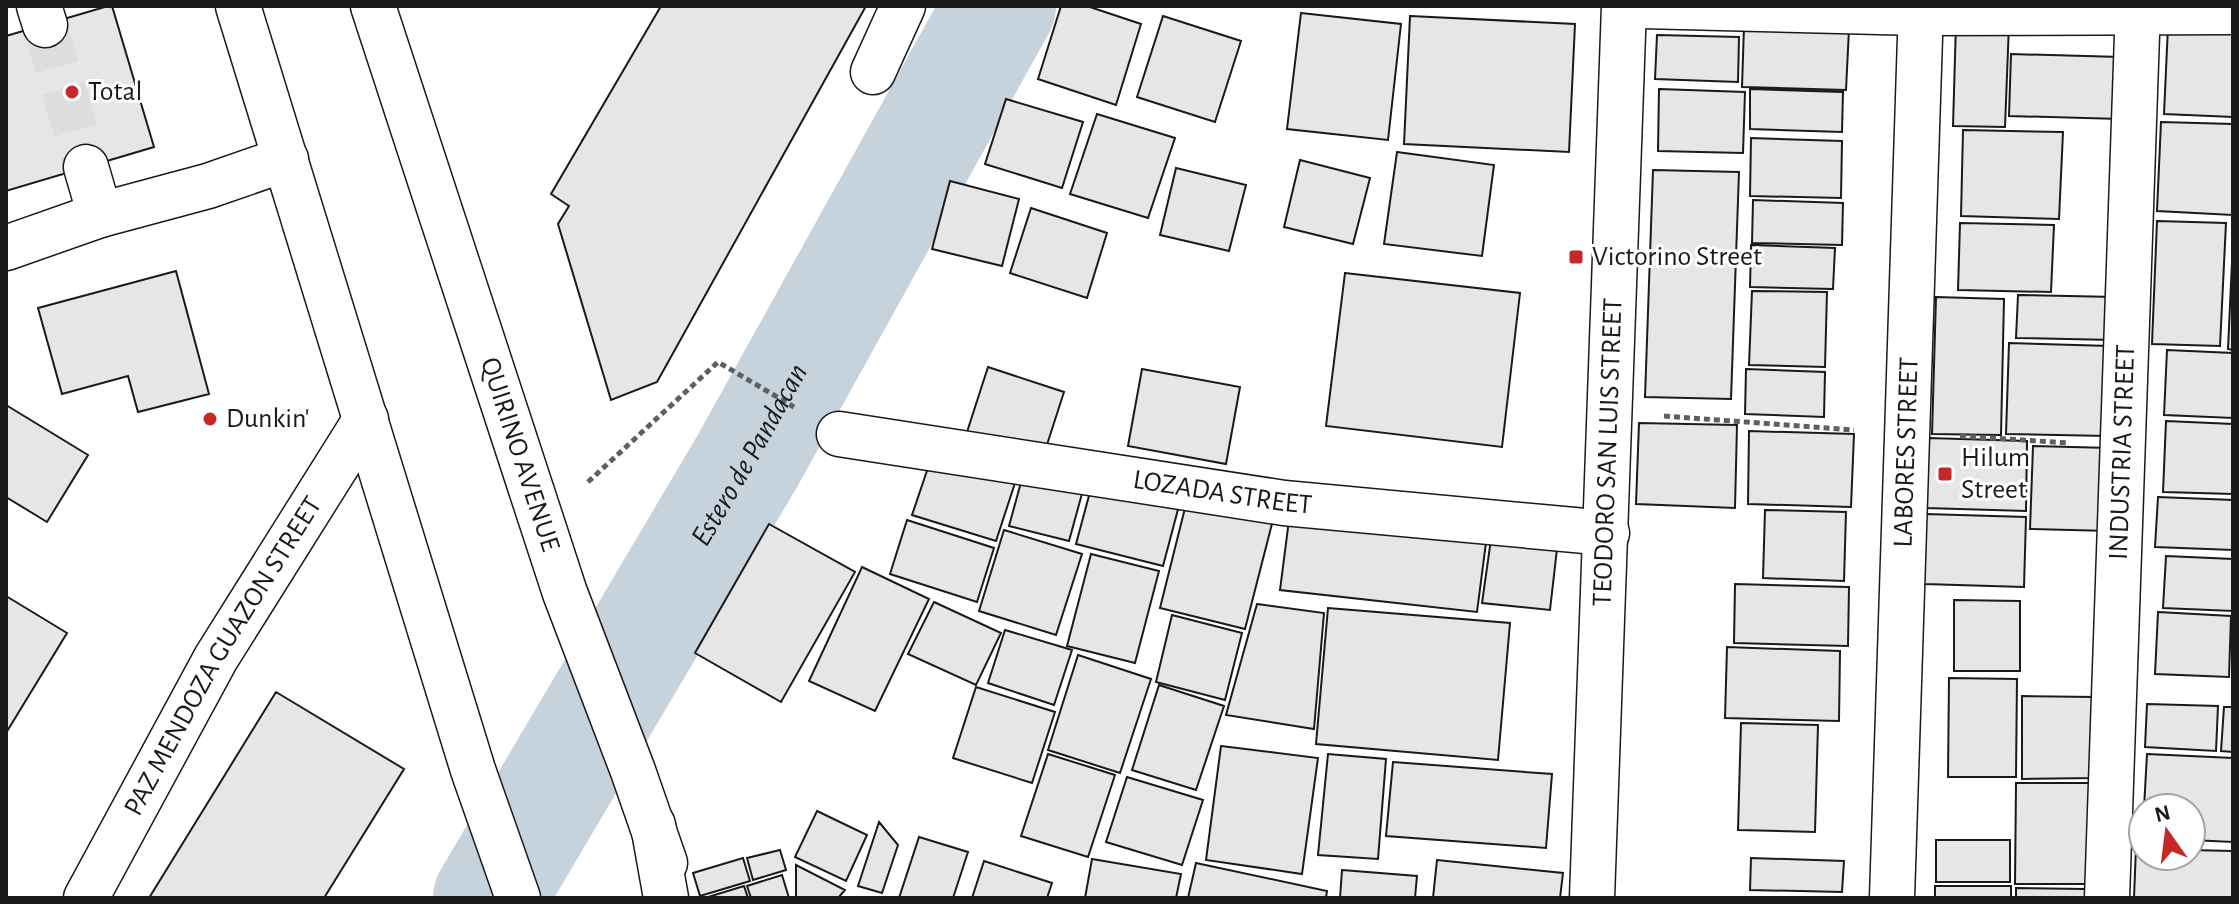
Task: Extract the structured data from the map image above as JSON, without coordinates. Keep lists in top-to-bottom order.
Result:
{
  "streets": {
    "main road": [
      "TEODORO SAN LUIS STREET",
      "LABORES STREET",
      "INDUSTRIA STREET",
      "QUIRINO AVENUE",
      "LOZADA STREET",
      "PAZ MENDOZA GUAZON STREET"
    ]
  },
  "crossings": [
    ["TEODORO SAN LUIS STREET", "LOZADA STREET"]
  ],
  "water": ["Estero de Pandacan"],
  "places": {
    "other": ["Total", "Dunkin'"],
    "transit": ["Victorino Street", "Hilum Street"]
  },
  "north": "top"
}
